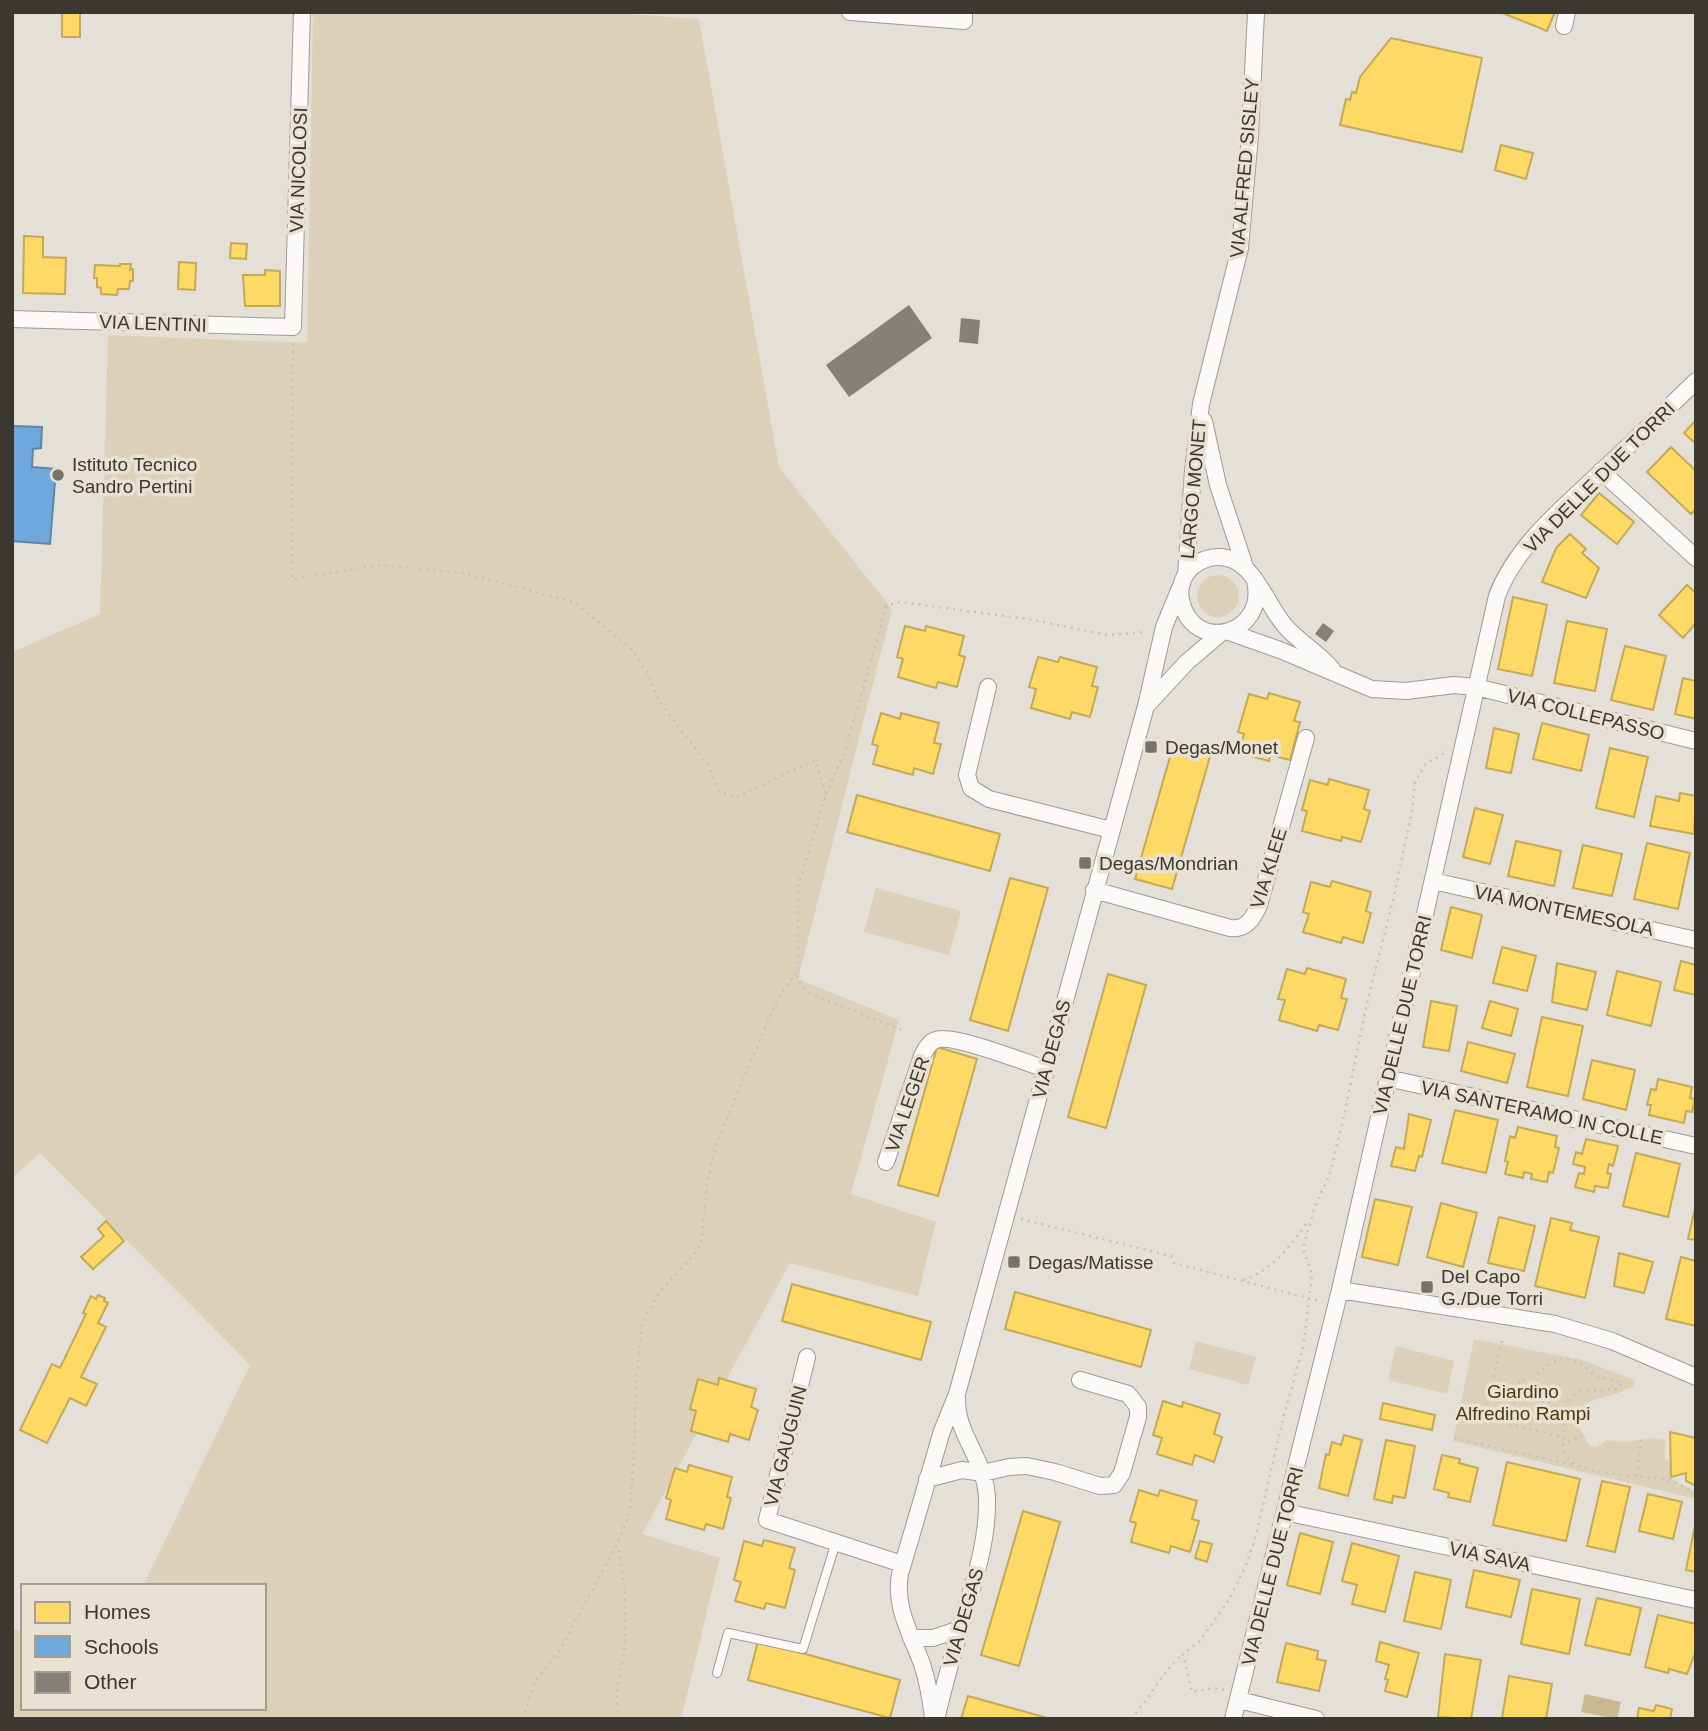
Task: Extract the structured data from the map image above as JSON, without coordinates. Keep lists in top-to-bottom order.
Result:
{
  "streets": {
    "street": [
      "VIA ALFRED SISLEY",
      "VIA NICOLOSI",
      "VIA LENTINI",
      "VIA DELLE DUE TORRI",
      "LARGO MONET",
      "VIA COLLEPASSO",
      "VIA KLEE",
      "VIA MONTEMESOLA",
      "VIA DEGAS",
      "VIA LEGER",
      "VIA SANTERAMO IN COLLE",
      "VIA GAUGUIN",
      "VIA SAVA"
    ]
  },
  "crossings": [
    ["VIA ALFRED SISLEY", "LARGO MONET"],
    ["VIA NICOLOSI", "VIA LENTINI"],
    ["VIA DELLE DUE TORRI", "VIA COLLEPASSO"],
    ["VIA DELLE DUE TORRI", "VIA MONTEMESOLA"],
    ["VIA DELLE DUE TORRI", "VIA SANTERAMO IN COLLE"],
    ["VIA DELLE DUE TORRI", "VIA SAVA"],
    ["LARGO MONET", "VIA DEGAS"],
    ["VIA KLEE", "VIA DEGAS"],
    ["VIA DEGAS", "VIA LEGER"],
    ["VIA DEGAS", "VIA GAUGUIN"]
  ],
  "parks": ["Giardino Alfredino Rampi"],
  "places": {
    "other": ["Istituto Tecnico Sandro Pertini"],
    "transit": [
      "Degas/Monet",
      "Degas/Mondrian",
      "Degas/Matisse",
      "Del Capo G./Due Torri"
    ]
  },
  "legend": ["Homes", "Schools", "Other"]
}
